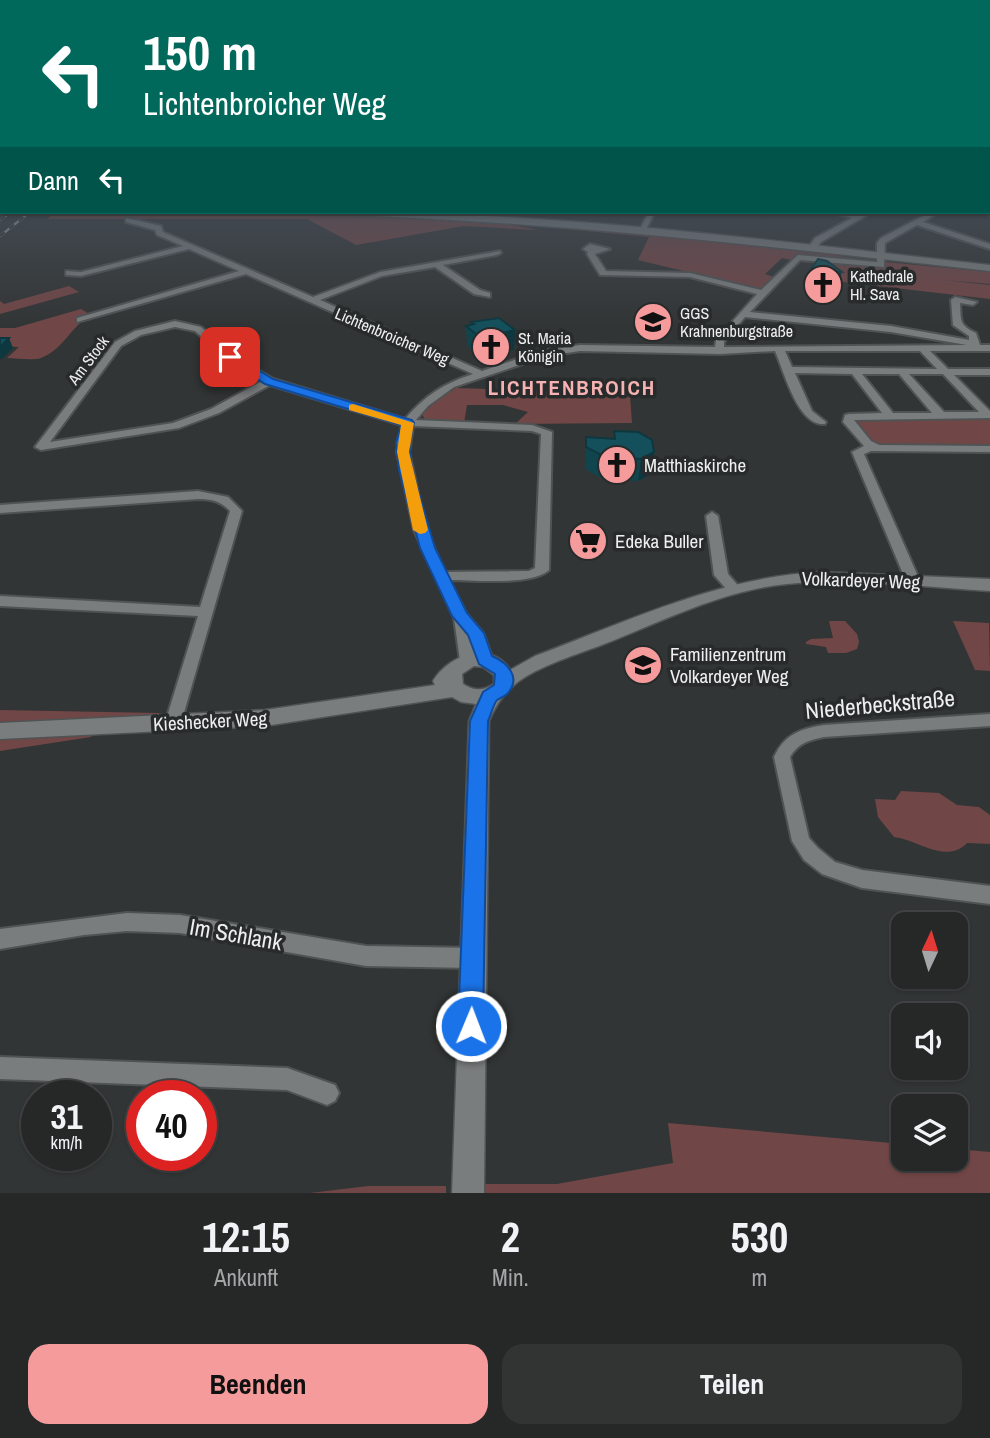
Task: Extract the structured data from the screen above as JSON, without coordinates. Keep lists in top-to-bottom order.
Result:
{
  "streets": {
    "street": [
      "Lichtenbroicher Weg",
      "Am Stock",
      "Volkardeyer Weg",
      "Niederbeckstraße",
      "Kieshecker Weg",
      "Im Schlank"
    ]
  },
  "crossings": [
    ["Lichtenbroicher Weg", "Am Stock"],
    ["Volkardeyer Weg", "Kieshecker Weg"]
  ],
  "districts": ["LICHTENBROICH"],
  "places": {
    "church": ["Kathedrale Hl. Sava", "St. Maria Königin", "Matthiaskirche"],
    "school or university": ["GGS Krahnenburgstraße", "Familienzentrum Volkardeyer Weg"],
    "supermarket": ["Edeka Buller"]
  },
  "north": "top",
  "page": {
    "turn": ["150 m", "Lichtenbroicher Weg"],
    "then": "Dann",
    "speed": "31 km/h",
    "limit": "40",
    "eta": [
      "12:15",
      "Ankunft",
      "2",
      "Min.",
      "530",
      "m"
    ],
    "buttons": ["Beenden", "Teilen"]
  }
}
